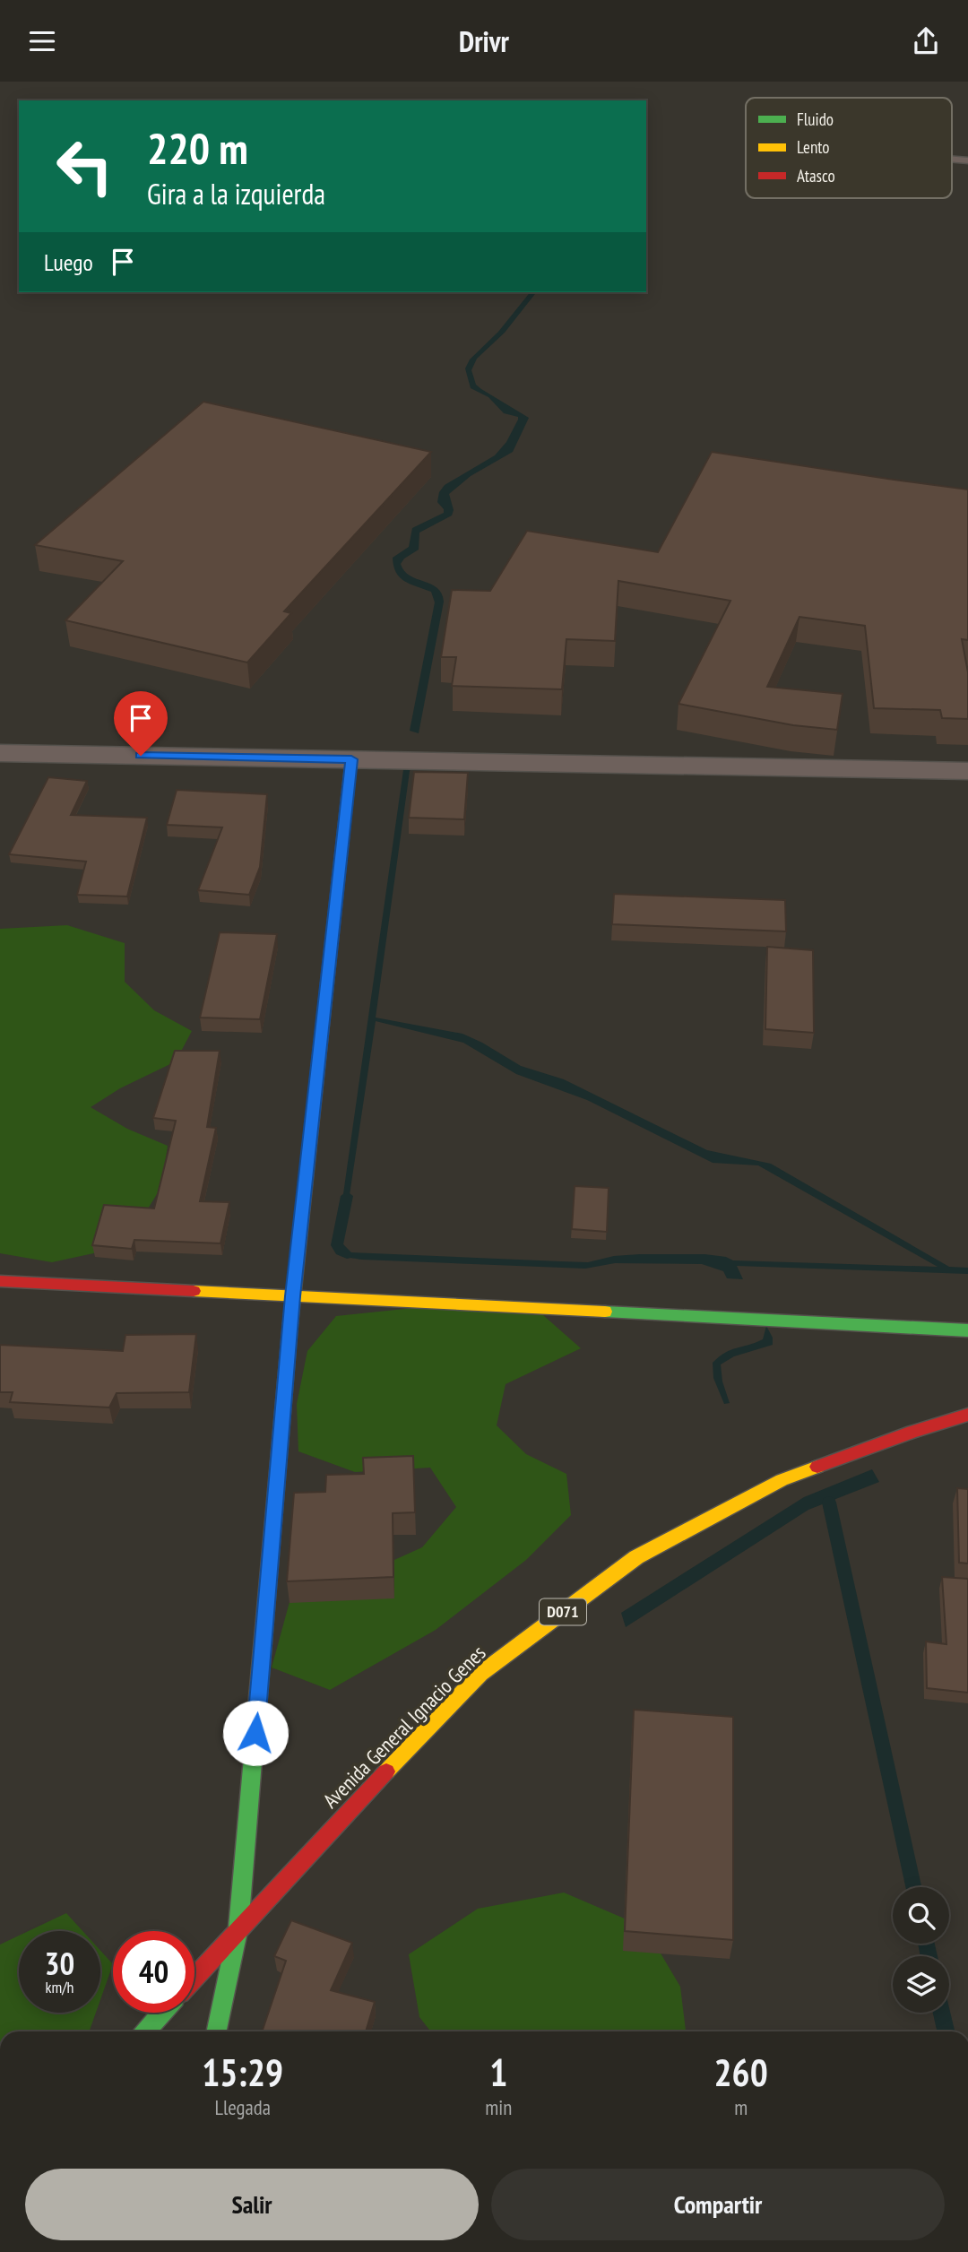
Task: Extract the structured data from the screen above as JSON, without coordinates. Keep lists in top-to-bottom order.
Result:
{
  "streets": {
    "street": ["D071", "Avenida General Ignacio Genes"]
  },
  "legend": ["Fluido", "Lento", "Atasco"],
  "page": {
    "header": "Drivr",
    "turn": ["220 m", "Gira a la izquierda"],
    "then": "Luego",
    "speed": "30 km/h",
    "limit": "40",
    "eta": [
      "15:29",
      "Llegada",
      "1",
      "min",
      "260",
      "m"
    ],
    "buttons": ["Salir", "Compartir"]
  }
}
